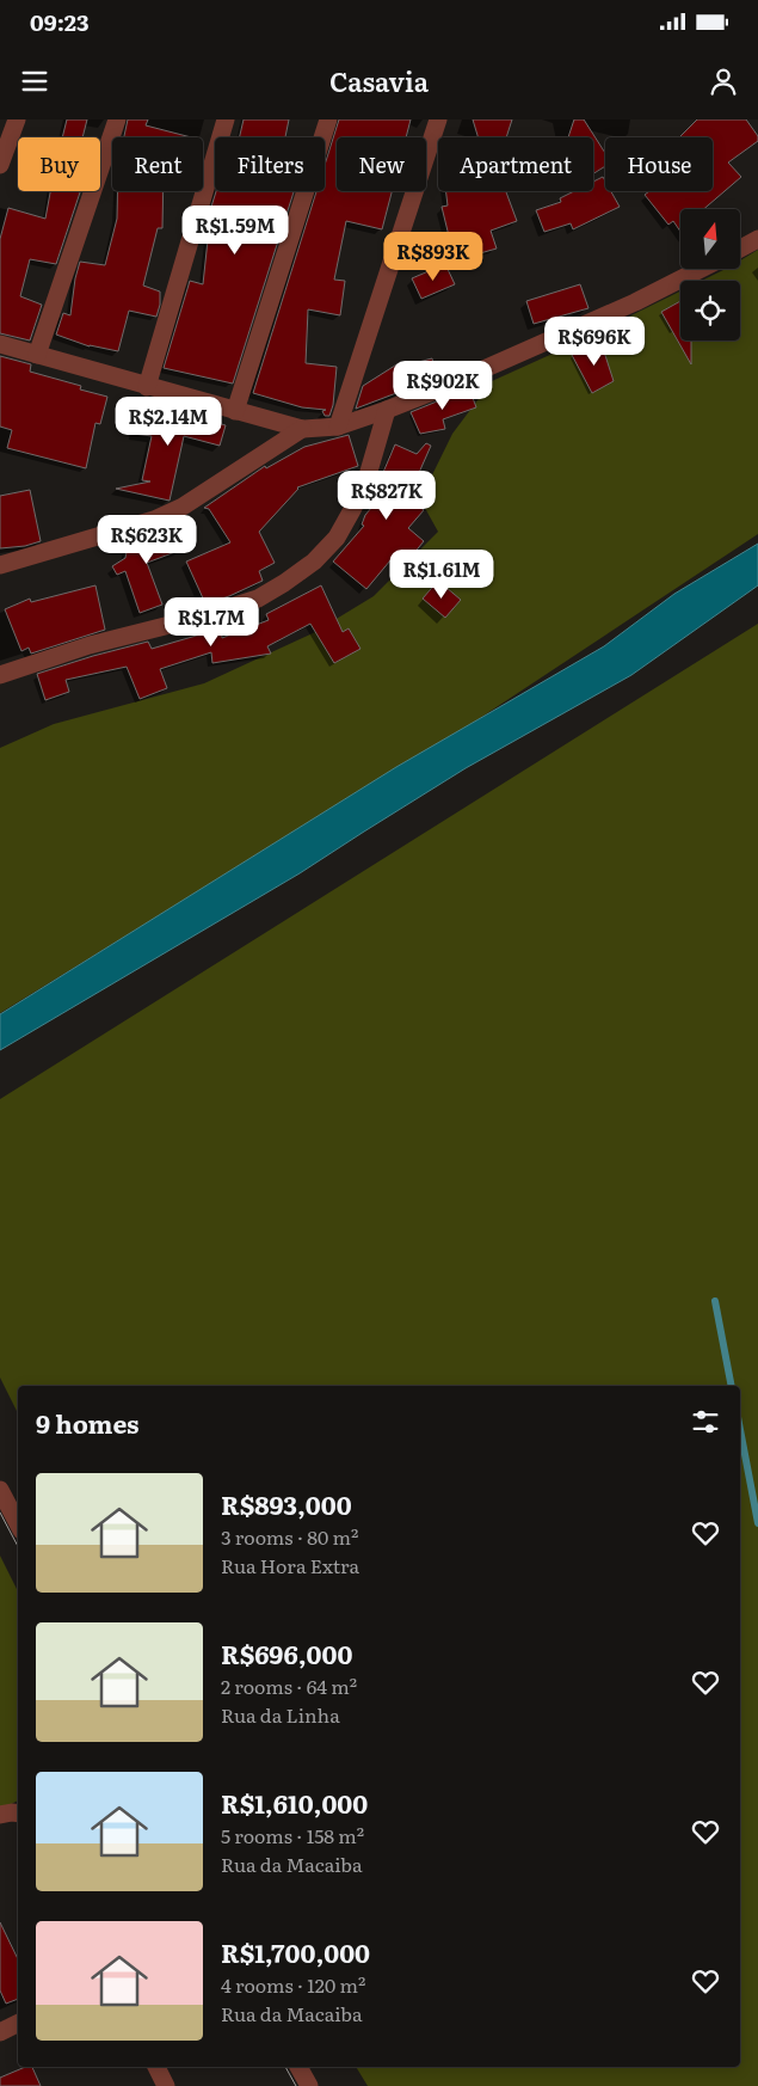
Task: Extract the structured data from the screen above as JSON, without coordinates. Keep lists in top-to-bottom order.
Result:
{
  "north": "top",
  "page": {
    "status": "09:23",
    "header": "Casavia",
    "chip": [
      "Buy",
      "Rent",
      "Filters",
      "New",
      "Apartment",
      "House"
    ],
    "price": [
      "R$1.59M",
      "R$893K",
      "R$696K",
      "R$902K",
      "R$2.14M",
      "R$827K",
      "R$623K",
      "R$1.61M",
      "R$1.7M"
    ],
    "heading": "9 homes",
    "list": [
      {
        "name": "R$893,000",
        "note": "3 rooms · 80 m² · Rua Hora Extra"
      },
      {
        "name": "R$696,000",
        "note": "2 rooms · 64 m² · Rua da Linha"
      },
      {
        "name": "R$1,610,000",
        "note": "5 rooms · 158 m² · Rua da Macaiba"
      },
      {
        "name": "R$1,700,000",
        "note": "4 rooms · 120 m² · Rua da Macaiba"
      }
    ]
  }
}
